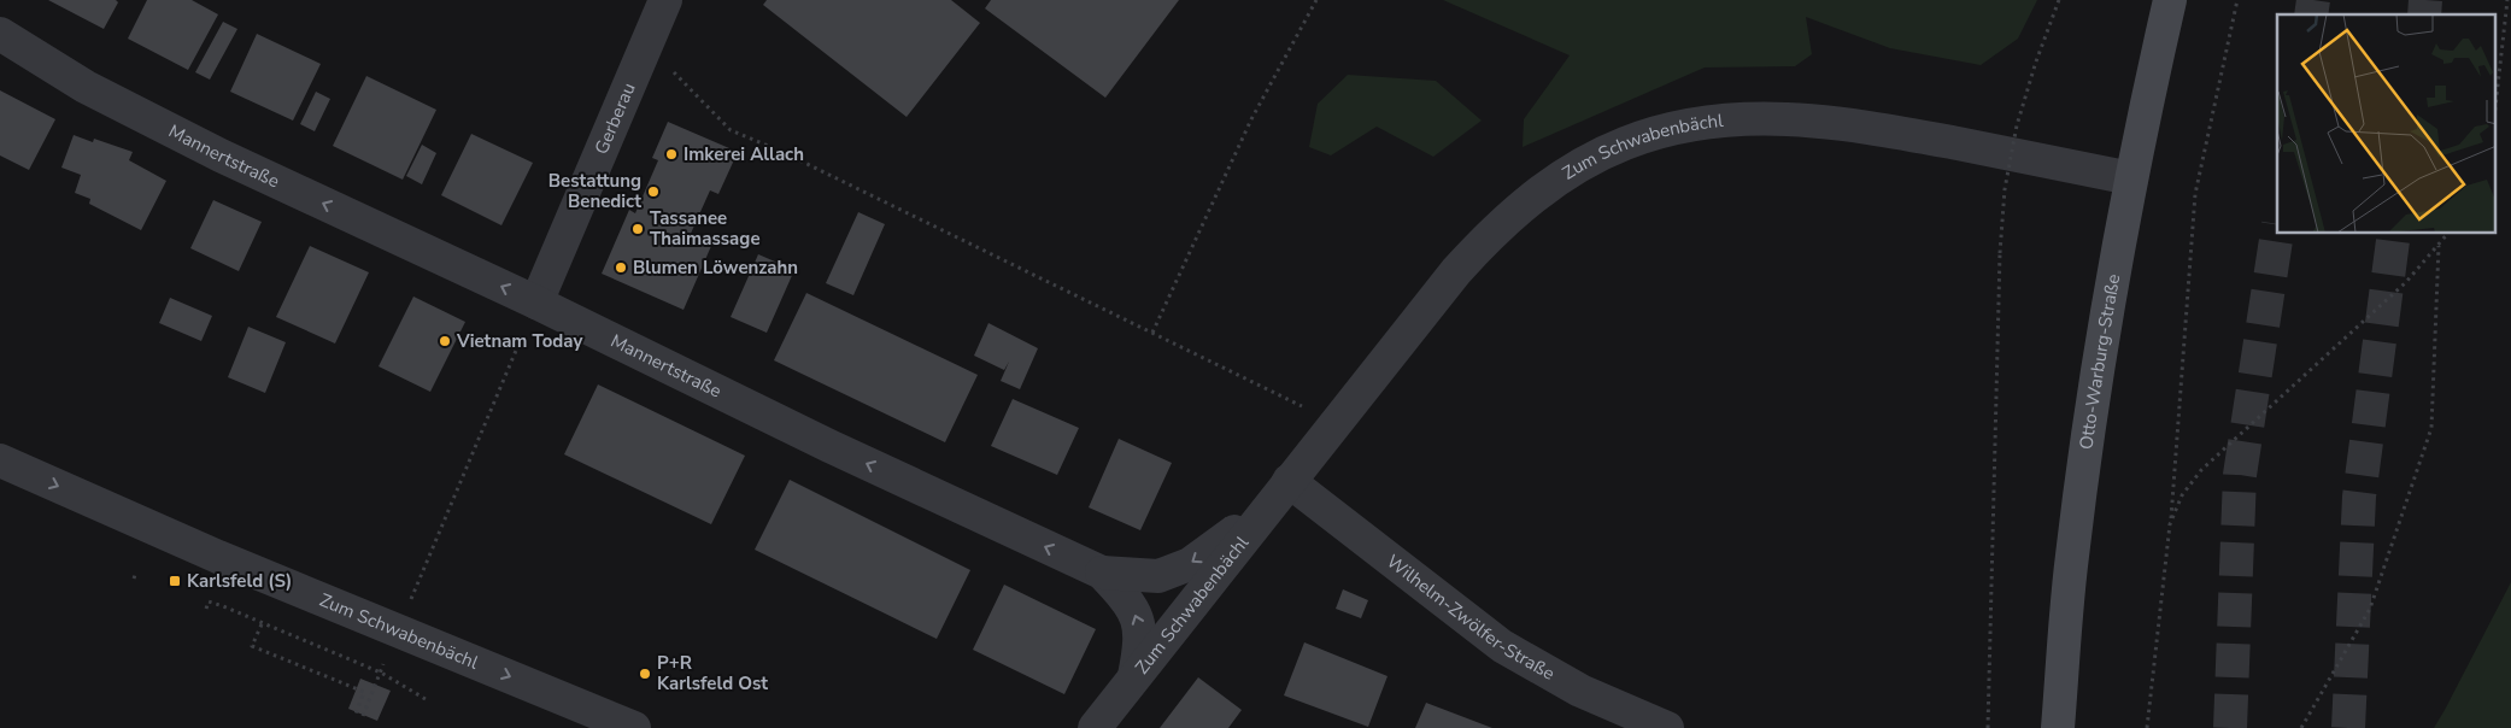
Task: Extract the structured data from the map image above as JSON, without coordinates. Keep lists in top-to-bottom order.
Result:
{
  "streets": {
    "main road": ["Otto-Warburg-Straße"],
    "street": [
      "Gerberau",
      "Zum Schwabenbächl",
      "Mannertstraße",
      "Wilhelm-Zwölfer-Straße"
    ]
  },
  "crossings": [
    ["Gerberau", "Mannertstraße"],
    ["Zum Schwabenbächl", "Mannertstraße"],
    ["Zum Schwabenbächl", "Otto-Warburg-Straße"],
    ["Zum Schwabenbächl", "Wilhelm-Zwölfer-Straße"]
  ],
  "one_way": ["Mannertstraße"],
  "places": {
    "other": [
      "Imkerei Allach",
      "Bestattung Benedict",
      "Tassanee Thaimassage",
      "Blumen Löwenzahn",
      "Vietnam Today",
      "P+R Karlsfeld Ost"
    ],
    "transit": ["Karlsfeld (S)"]
  }
}
